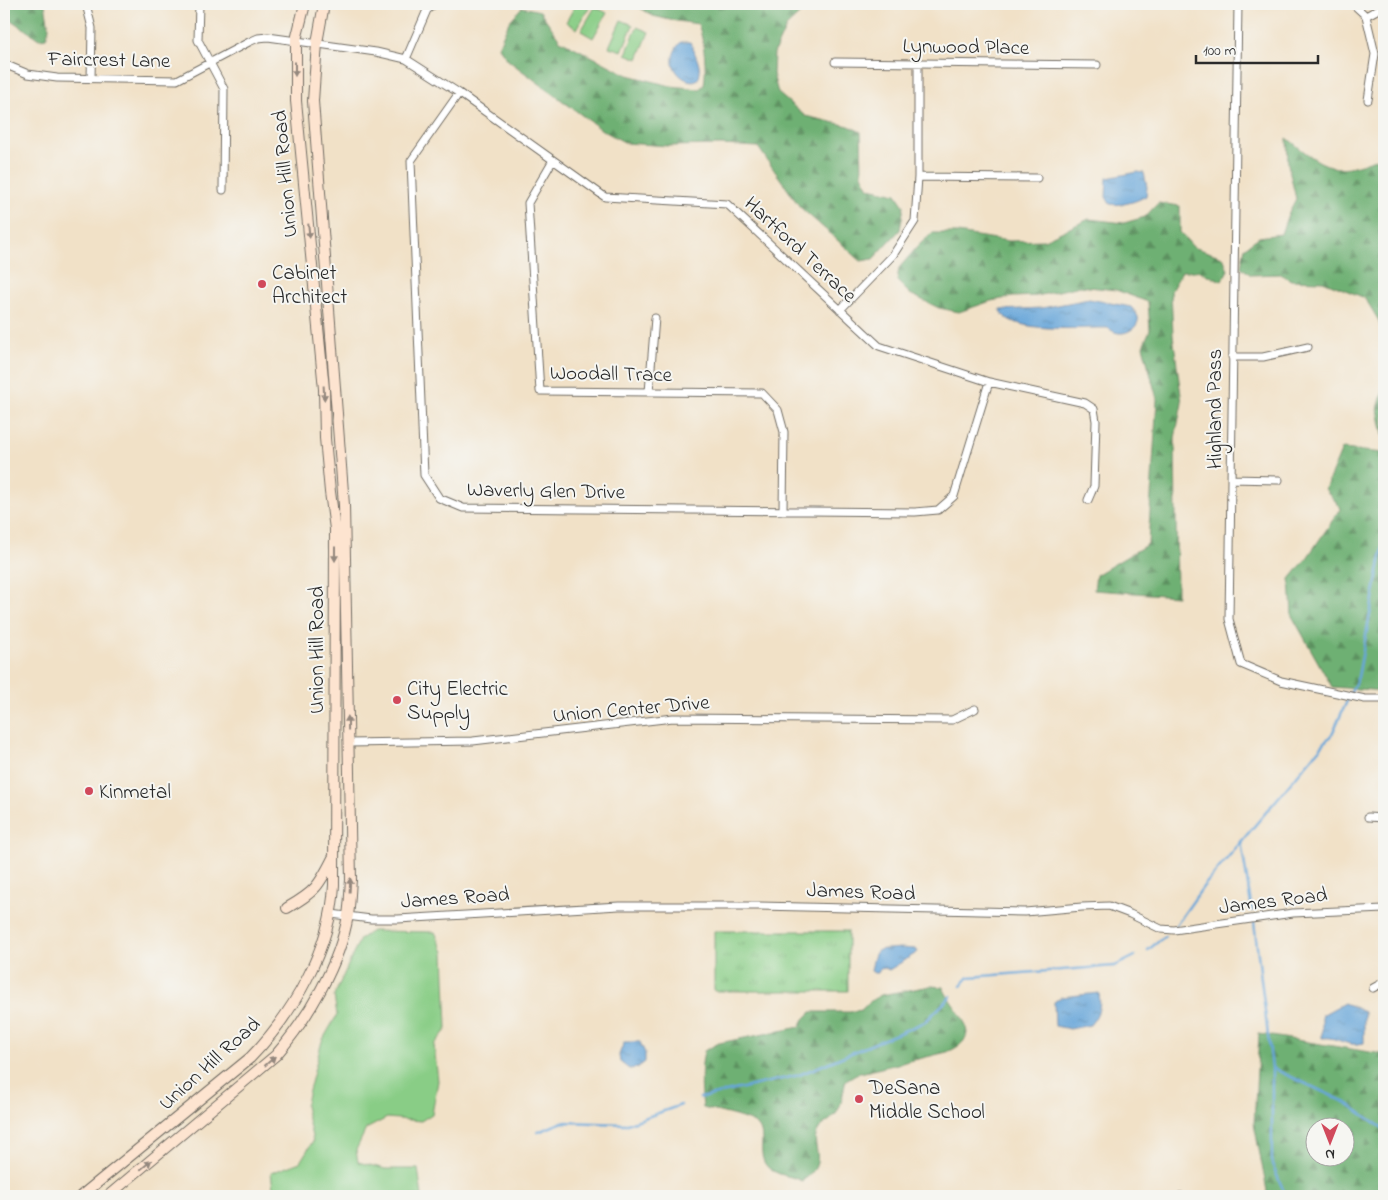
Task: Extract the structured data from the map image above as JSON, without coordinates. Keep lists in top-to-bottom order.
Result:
{
  "streets": {
    "street": [
      "Lynwood Place",
      "Faircrest Lane",
      "Union Hill Road",
      "Hartford Terrace",
      "Woodall Trace",
      "Highland Pass",
      "Waverly Glen Drive",
      "Union Center Drive",
      "James Road"
    ]
  },
  "crossings": [
    ["Faircrest Lane", "Union Hill Road"],
    ["Faircrest Lane", "Hartford Terrace"],
    ["Union Hill Road", "Hartford Terrace"],
    ["Union Hill Road", "Union Center Drive"],
    ["Union Hill Road", "James Road"],
    ["Hartford Terrace", "Woodall Trace"],
    ["Hartford Terrace", "Waverly Glen Drive"],
    ["Woodall Trace", "Waverly Glen Drive"]
  ],
  "places": [
    "Cabinet Architect",
    "City Electric Supply",
    "Kinmetal",
    "DeSana Middle School"
  ],
  "scale_bar": "100 m",
  "north": "bottom"
}
